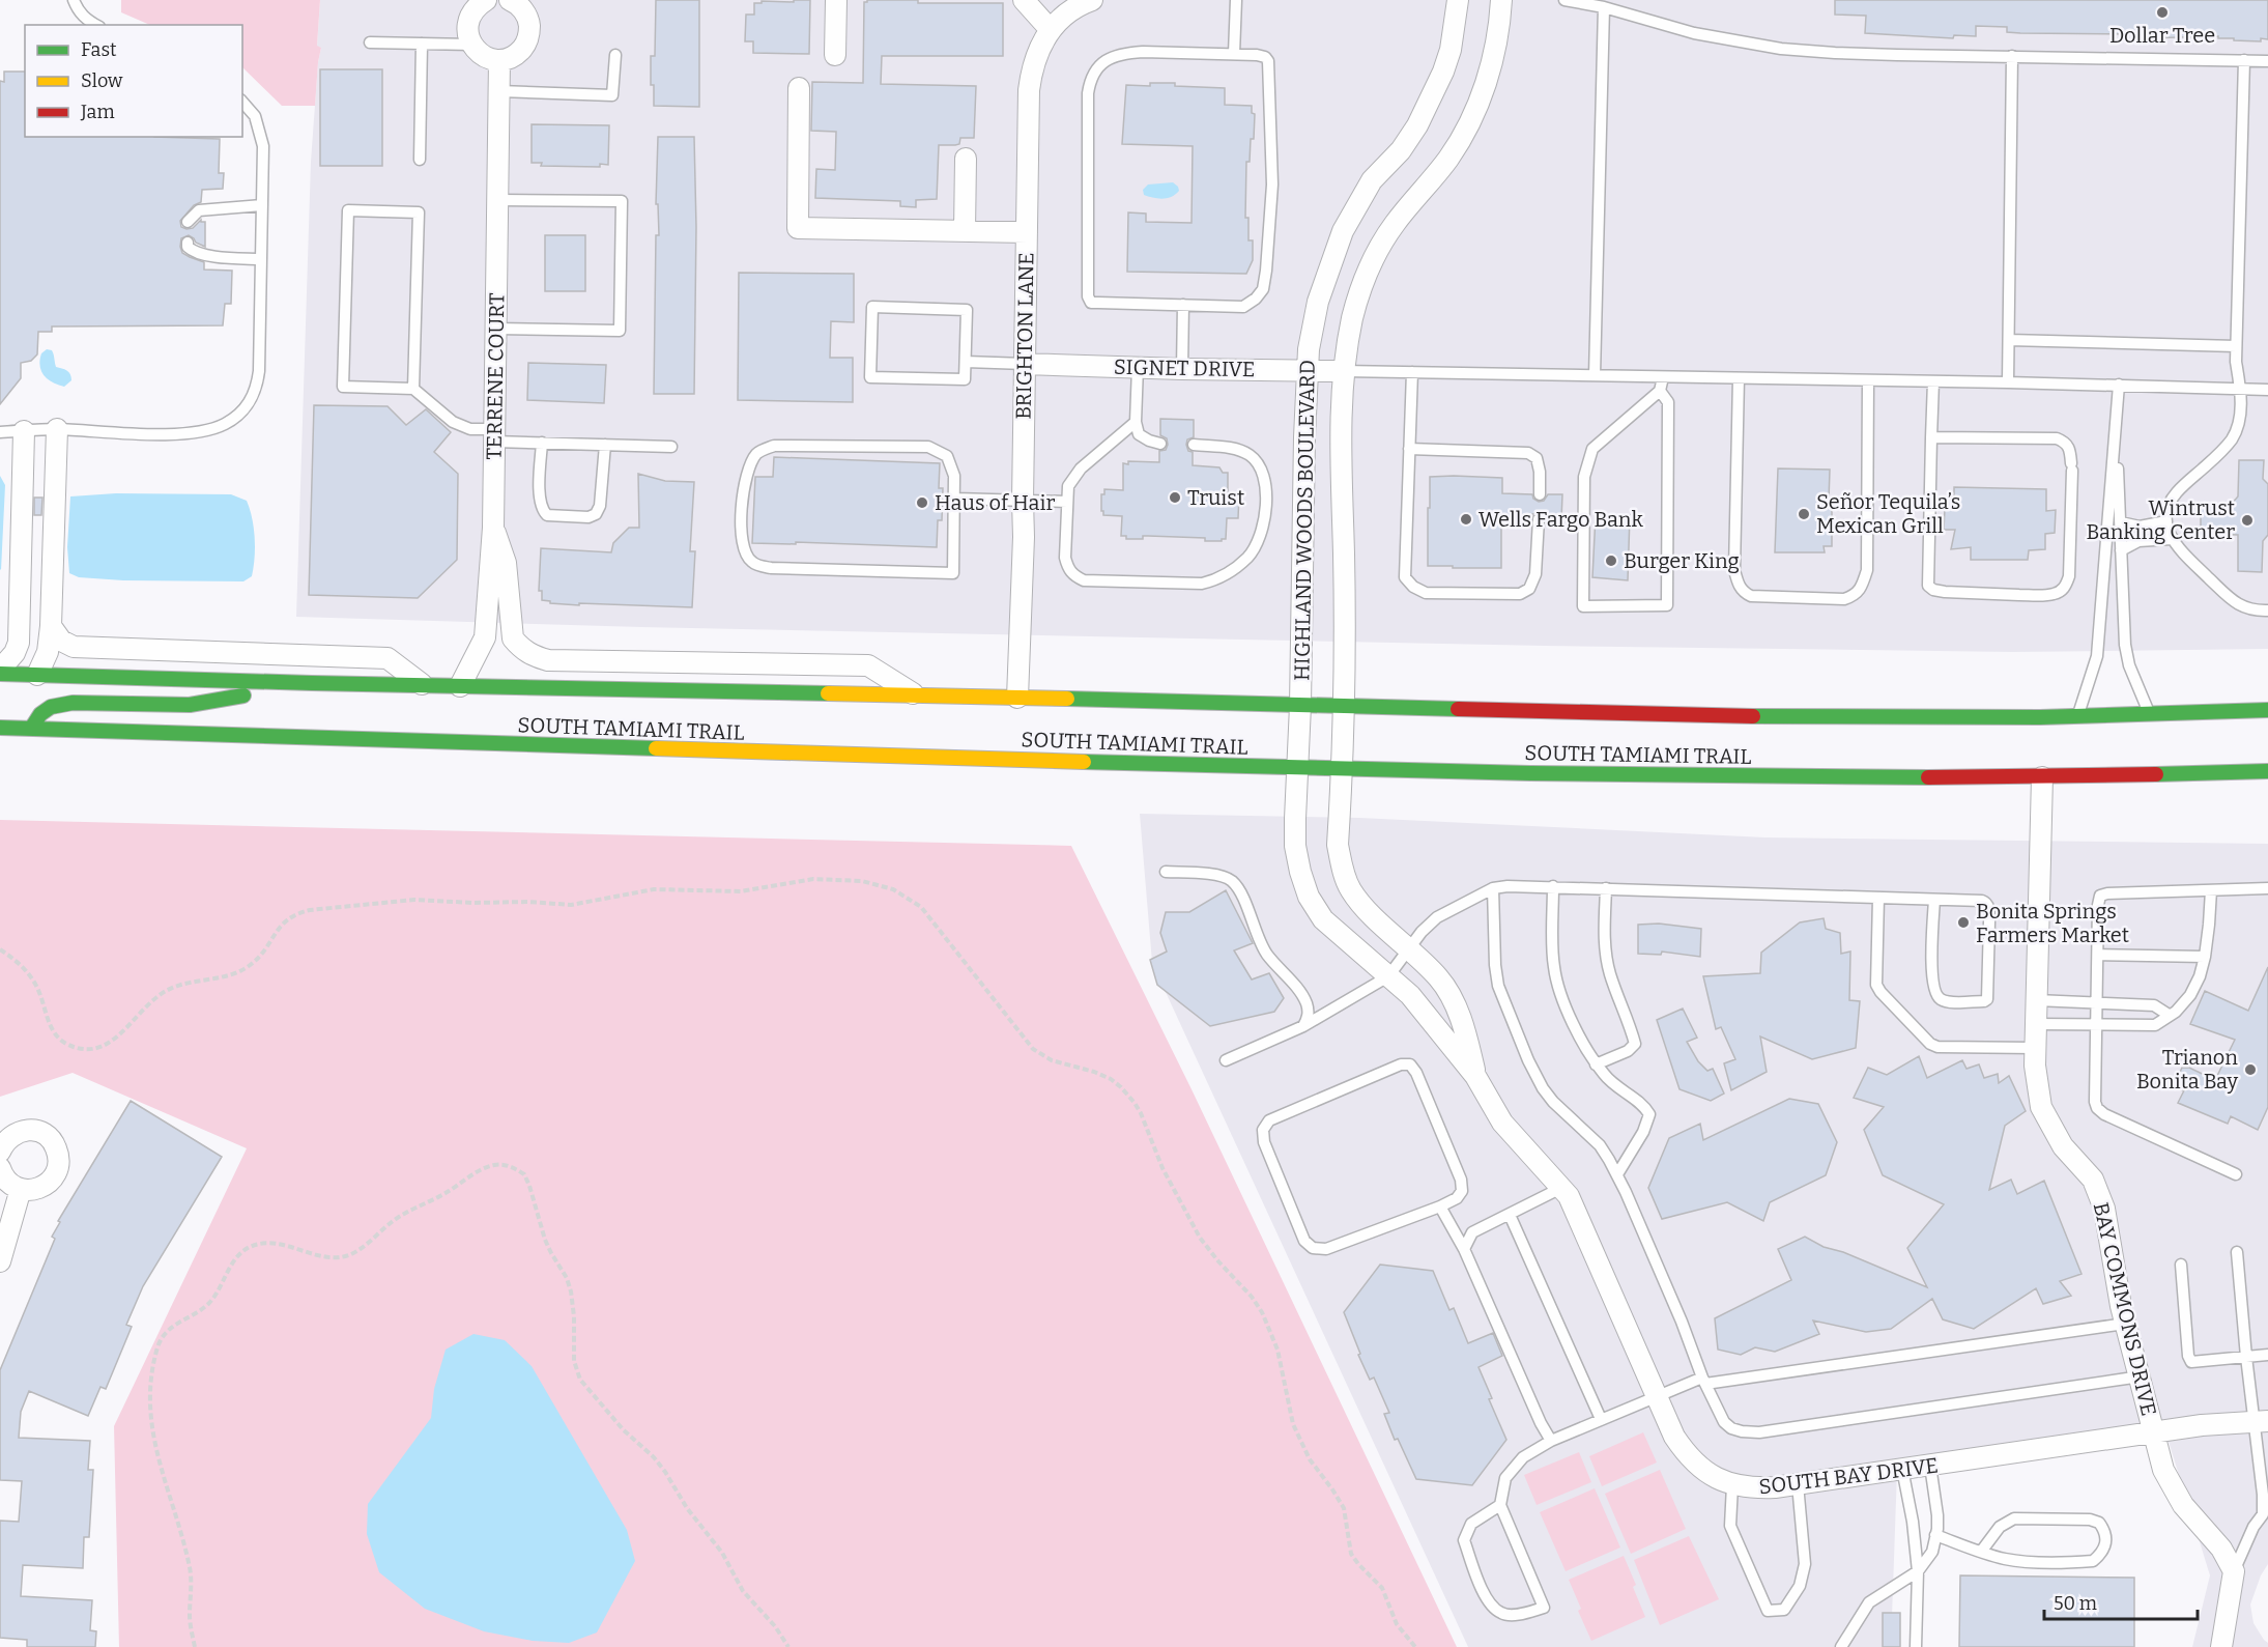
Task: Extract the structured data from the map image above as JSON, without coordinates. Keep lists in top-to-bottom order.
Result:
{
  "streets": {
    "main road": ["SOUTH TAMIAMI TRAIL"],
    "street": [
      "BRIGHTON LANE",
      "SIGNET DRIVE",
      "TERRENE COURT",
      "HIGHLAND WOODS BOULEVARD",
      "BAY COMMONS DRIVE",
      "SOUTH BAY DRIVE"
    ]
  },
  "crossings": [
    ["BRIGHTON LANE", "SIGNET DRIVE"],
    ["BRIGHTON LANE", "SOUTH TAMIAMI TRAIL"],
    ["SIGNET DRIVE", "HIGHLAND WOODS BOULEVARD"],
    ["TERRENE COURT", "SOUTH TAMIAMI TRAIL"],
    ["HIGHLAND WOODS BOULEVARD", "SOUTH TAMIAMI TRAIL"],
    ["HIGHLAND WOODS BOULEVARD", "SOUTH BAY DRIVE"],
    ["SOUTH TAMIAMI TRAIL", "BAY COMMONS DRIVE"],
    ["SOUTH TAMIAMI TRAIL", "SOUTH BAY DRIVE"],
    ["BAY COMMONS DRIVE", "SOUTH BAY DRIVE"]
  ],
  "places": [
    "Dollar Tree",
    "Truist",
    "Haus of Hair",
    "Señor Tequila’s Mexican Grill",
    "Wells Fargo Bank",
    "Wintrust Banking Center",
    "Burger King",
    "Bonita Springs Farmers Market",
    "Trianon Bonita Bay"
  ],
  "legend": ["Fast", "Slow", "Jam"],
  "scale_bar": "50 m"
}
